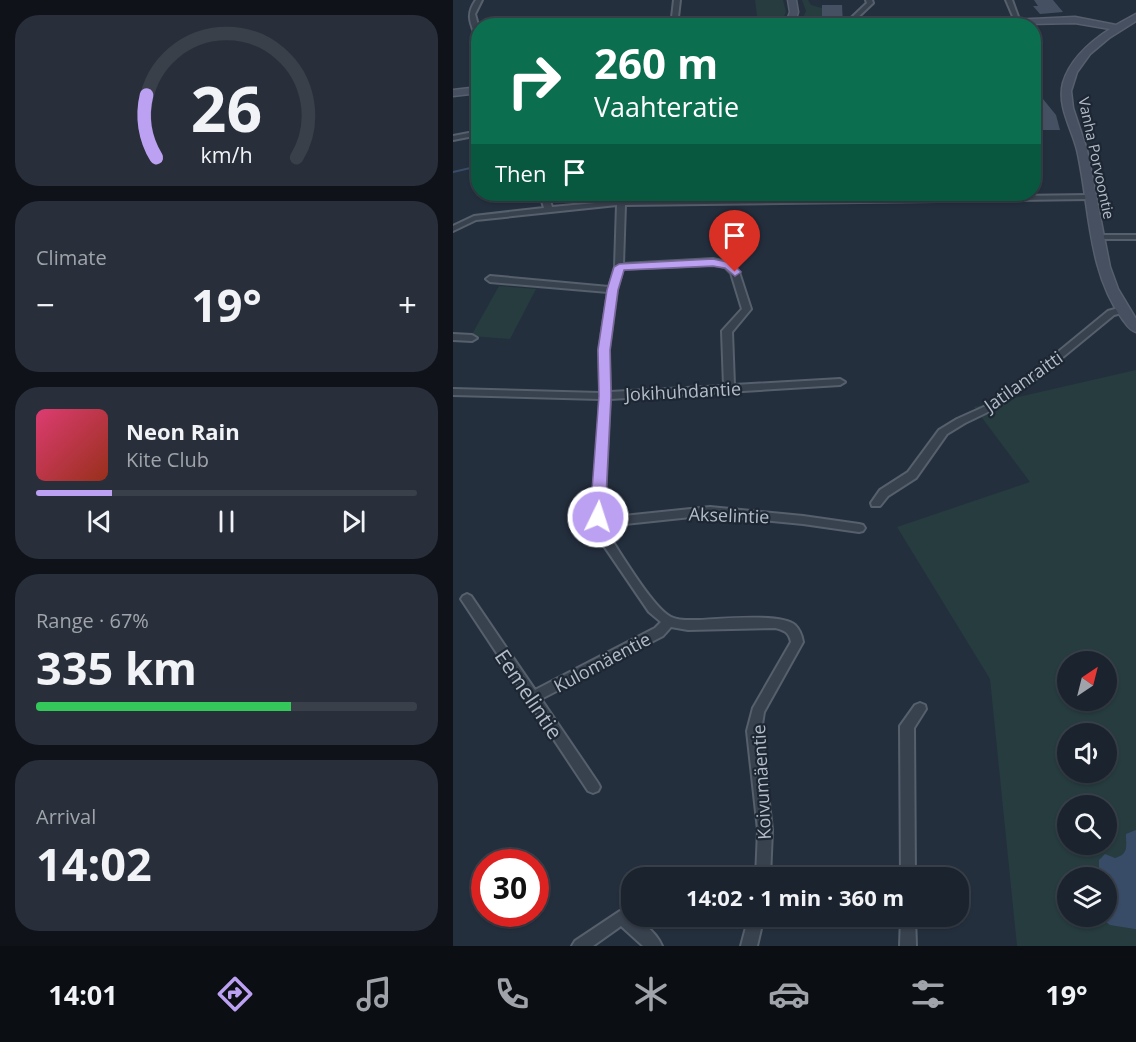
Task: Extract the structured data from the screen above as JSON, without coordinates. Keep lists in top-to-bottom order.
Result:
{
  "streets": {
    "main road": ["Vanha Porvoontie"],
    "street": [
      "Jatilanraitti",
      "Jokihuhdantie",
      "Akselintie",
      "Kulomäentie",
      "Eemelintie",
      "Koivumäentie"
    ]
  },
  "crossings": [
    ["Vanha Porvoontie", "Jatilanraitti"],
    ["Kulomäentie", "Eemelintie"],
    ["Kulomäentie", "Koivumäentie"]
  ],
  "north": "top right",
  "page": {
    "turn": ["260 m", "Vaahteratie"],
    "then": "Then",
    "tile": [
      "Climate",
      ["Range · 67%", "335 km"],
      ["Arrival", "14:02"]
    ],
    "heat": ["−", "19°", "+"],
    "song": ["Neon Rain", "Kite Club"],
    "limit": "30",
    "trip": "14:02 · 1 min · 360 m",
    "tabs": ["14:01", "19°"],
    "gauge": ["26", "km/h"]
  }
}
